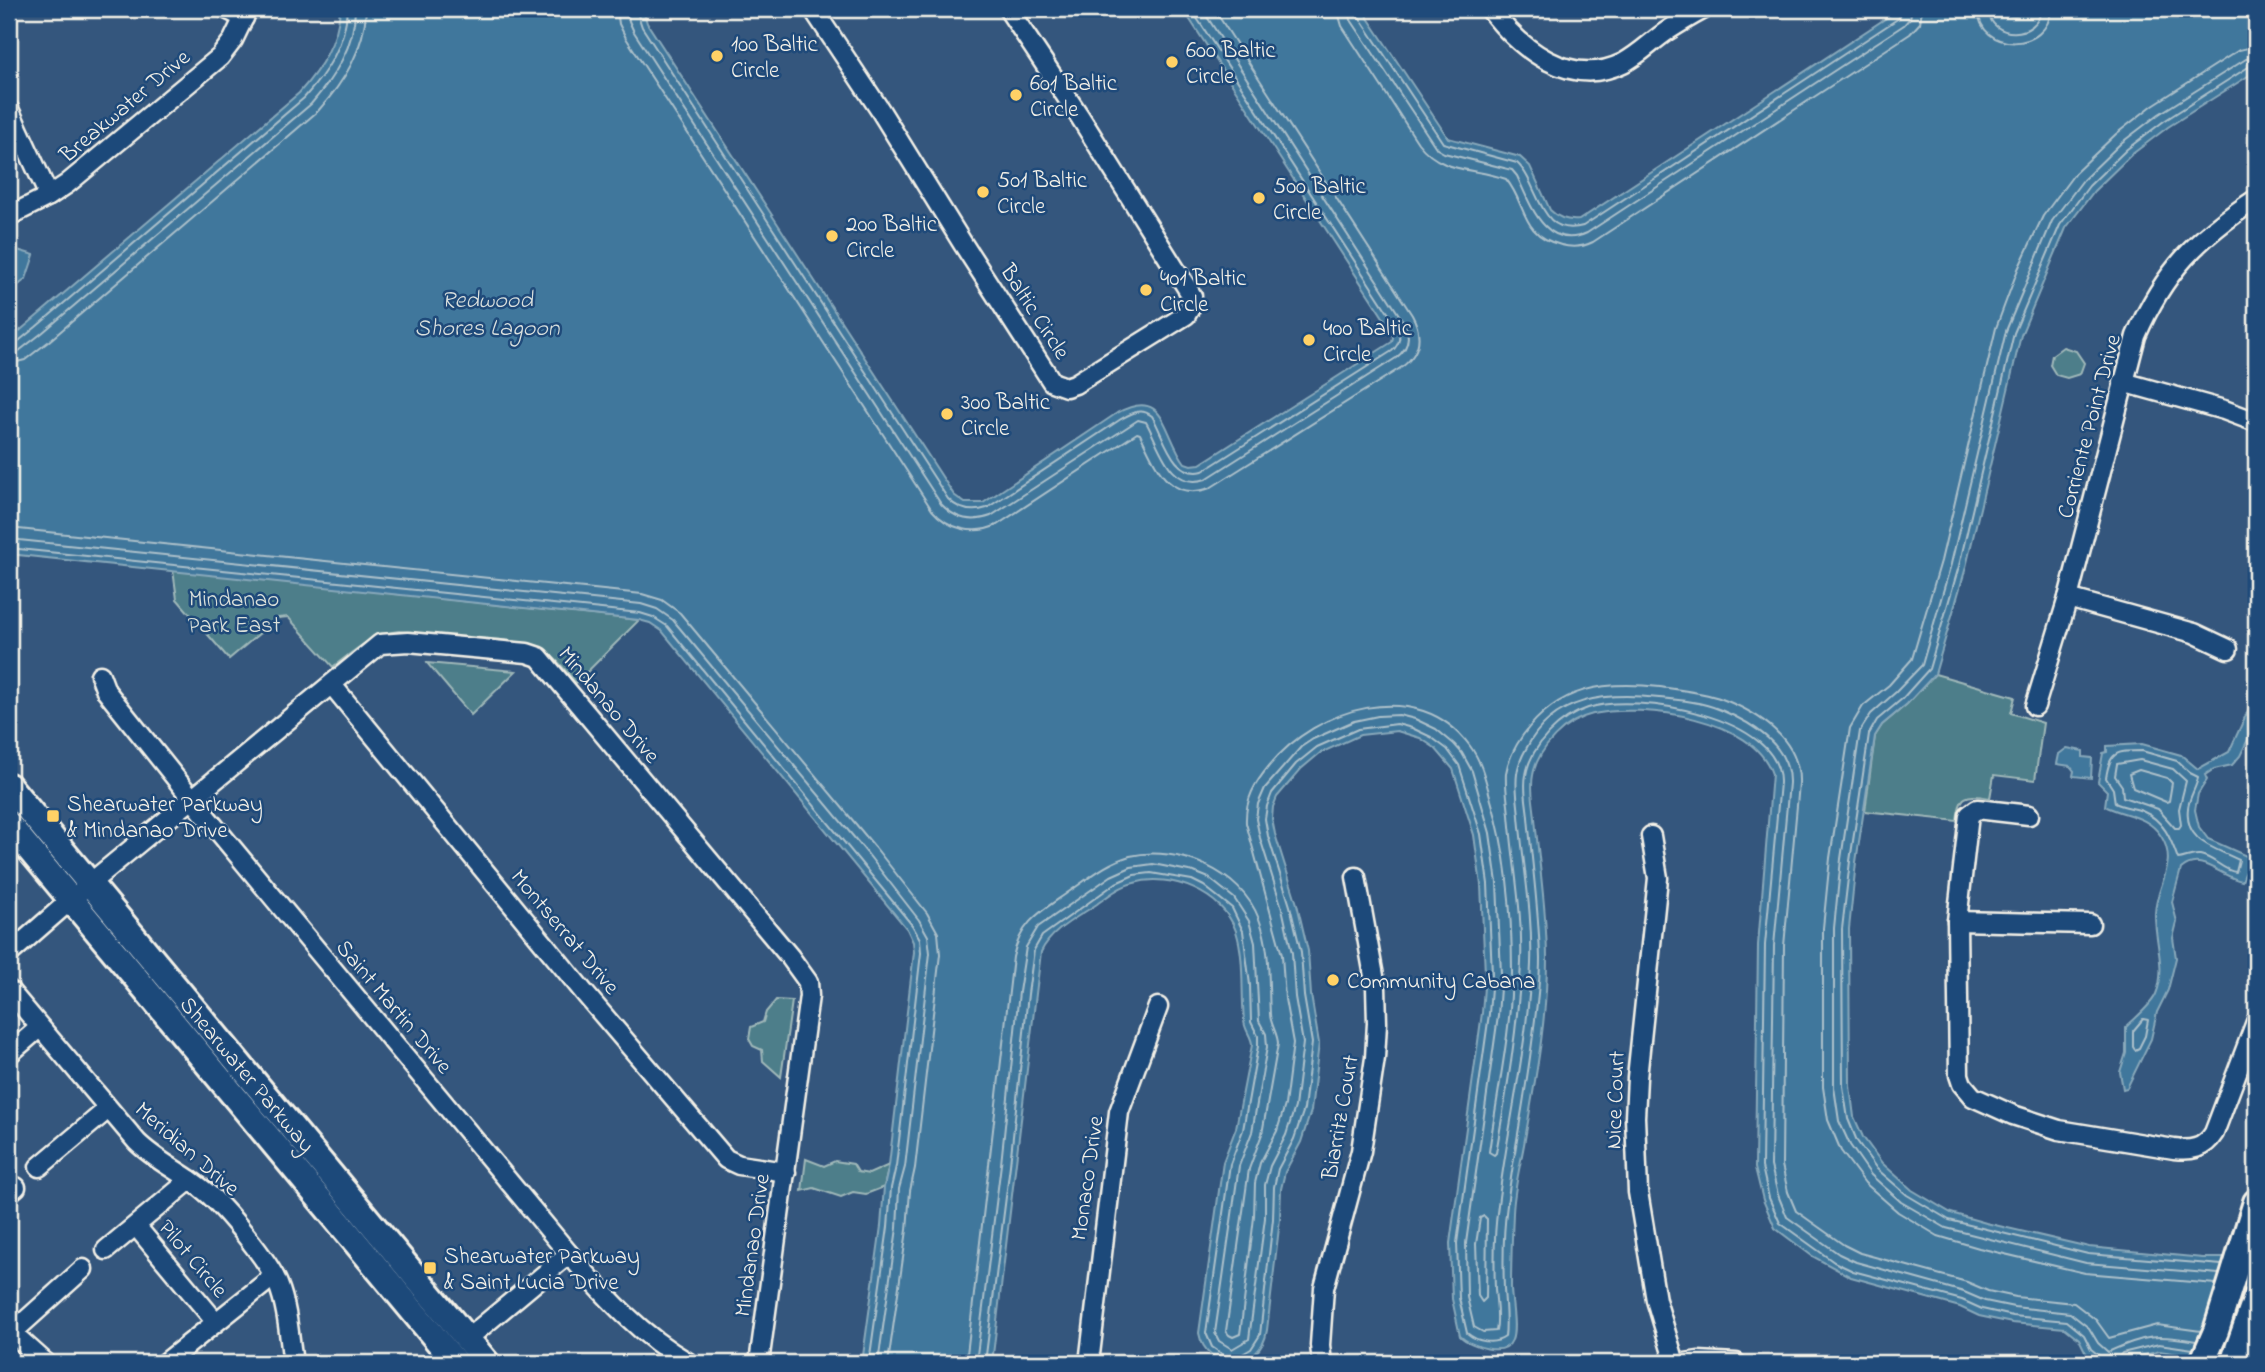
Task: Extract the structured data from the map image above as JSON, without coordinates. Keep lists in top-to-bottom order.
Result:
{
  "streets": {
    "main road": ["Shearwater Parkway"],
    "street": [
      "Breakwater Drive",
      "Baltic Circle",
      "Corriente Point Drive",
      "Mindanao Drive",
      "Montserrat Drive",
      "Saint Martin Drive",
      "Nice Court",
      "Biarritz Court",
      "Meridian Drive",
      "Monaco Drive",
      "Pilot Circle"
    ]
  },
  "crossings": [
    ["Mindanao Drive", "Montserrat Drive"],
    ["Mindanao Drive", "Saint Martin Drive"],
    ["Mindanao Drive", "Shearwater Parkway"],
    ["Meridian Drive", "Pilot Circle"]
  ],
  "water": ["Redwood Shores Lagoon"],
  "parks": ["Mindanao Park East"],
  "places": {
    "other": [
      "100 Baltic Circle",
      "600 Baltic Circle",
      "601 Baltic Circle",
      "501 Baltic Circle",
      "500 Baltic Circle",
      "200 Baltic Circle",
      "401 Baltic Circle",
      "400 Baltic Circle",
      "300 Baltic Circle",
      "Community Cabana"
    ],
    "transit": ["Shearwater Parkway & Mindanao Drive", "Shearwater Parkway & Saint Lucia Drive"]
  }
}
